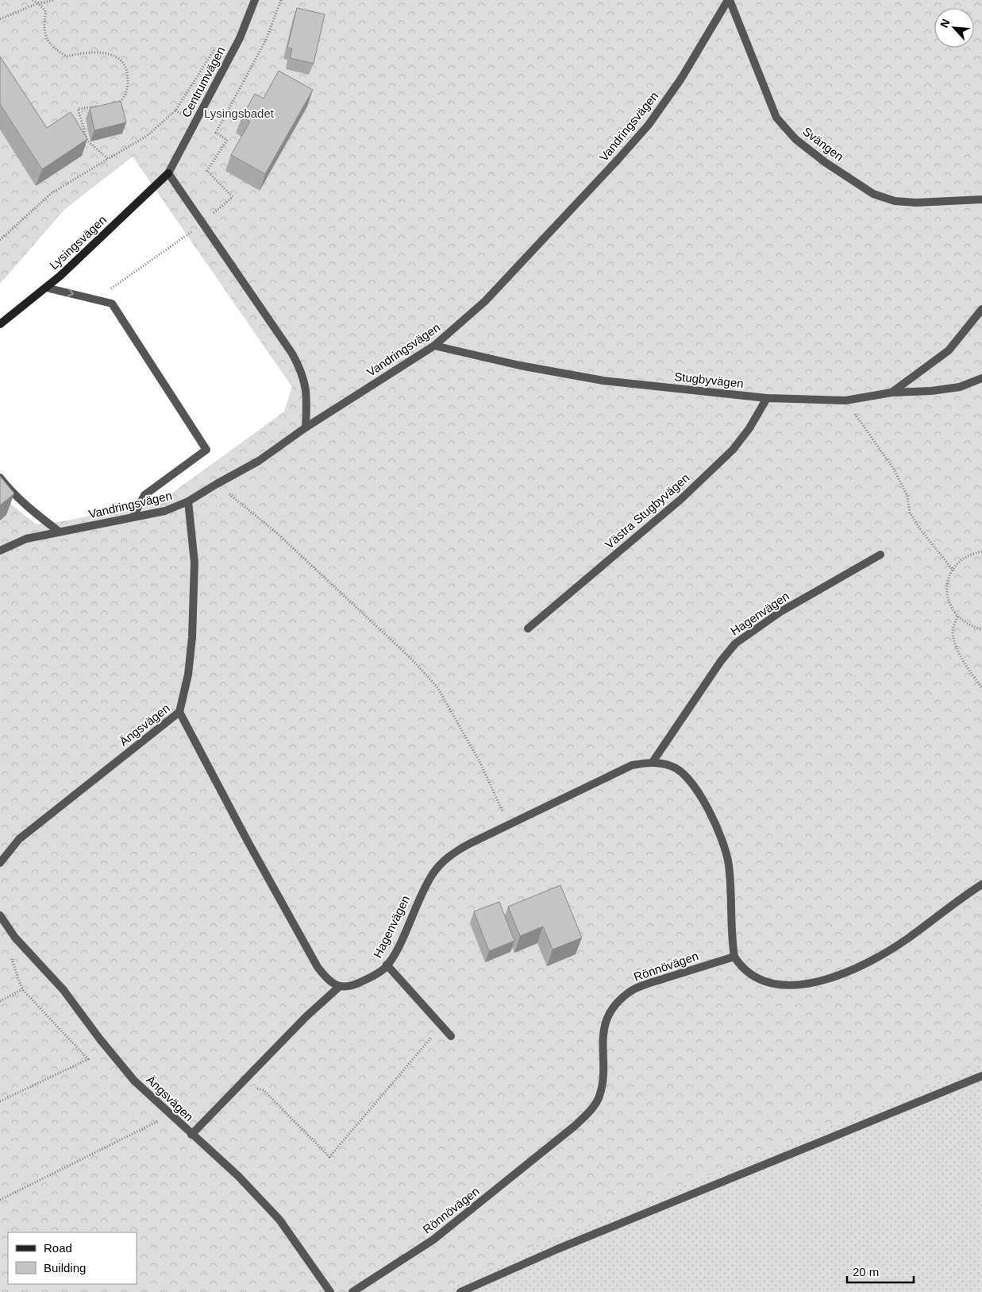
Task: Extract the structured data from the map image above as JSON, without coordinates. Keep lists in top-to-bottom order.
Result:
{
  "streets": {
    "street": ["Lysingsvägen"],
    "lane": [
      "Centrumvägen",
      "Vandringsvägen",
      "Svängen",
      "Stugbyvägen",
      "Västra Stugbyvägen",
      "Hagenvägen",
      "Ängsvägen",
      "Rönnövägen"
    ]
  },
  "crossings": [
    ["Centrumvägen", "Lysingsvägen"],
    ["Vandringsvägen", "Svängen"],
    ["Vandringsvägen", "Stugbyvägen"],
    ["Vandringsvägen", "Ängsvägen"],
    ["Stugbyvägen", "Västra Stugbyvägen"],
    ["Hagenvägen", "Rönnövägen"]
  ],
  "parks": ["Lysingsbadet"],
  "legend": ["Road", "Building"],
  "scale_bar": "20 m",
  "north": "top left"
}
